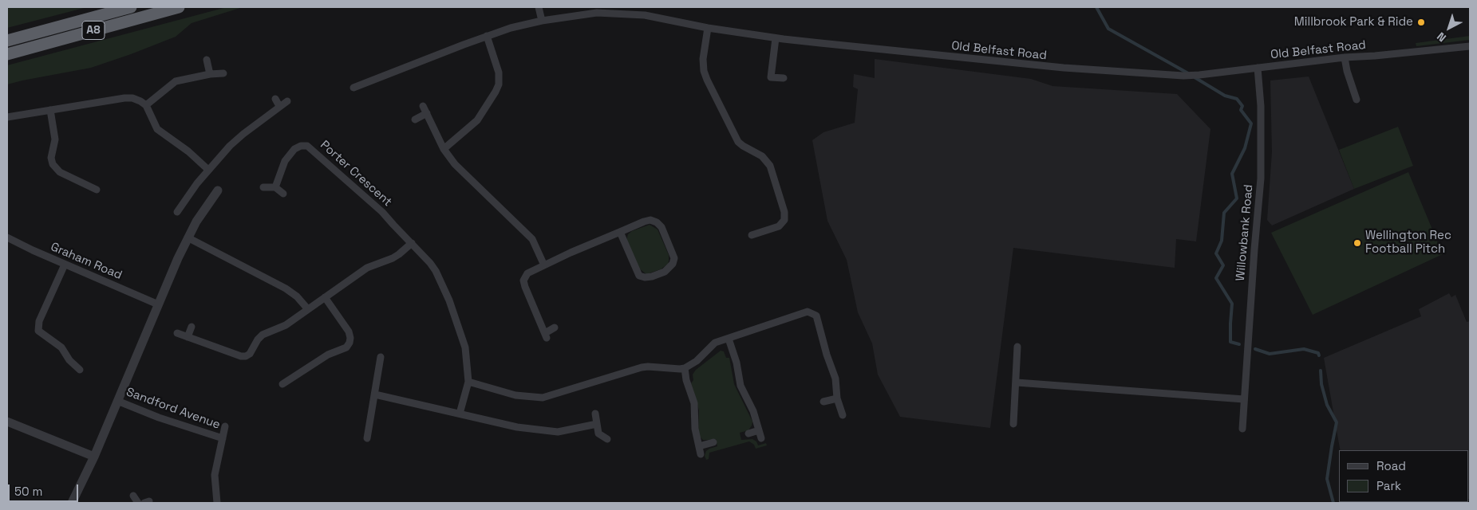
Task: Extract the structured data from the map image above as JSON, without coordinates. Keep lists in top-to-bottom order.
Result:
{
  "streets": {
    "highway": ["A8"],
    "street": [
      "Old Belfast Road",
      "Porter Crescent",
      "Willowbank Road",
      "Graham Road",
      "Sandford Avenue"
    ]
  },
  "crossings": [
    ["Old Belfast Road", "Willowbank Road"]
  ],
  "places": ["Millbrook Park & Ride", "Wellington Rec Football Pitch"],
  "legend": ["Road", "Park"],
  "scale_bar": "50 m",
  "north": "bottom left"
}
